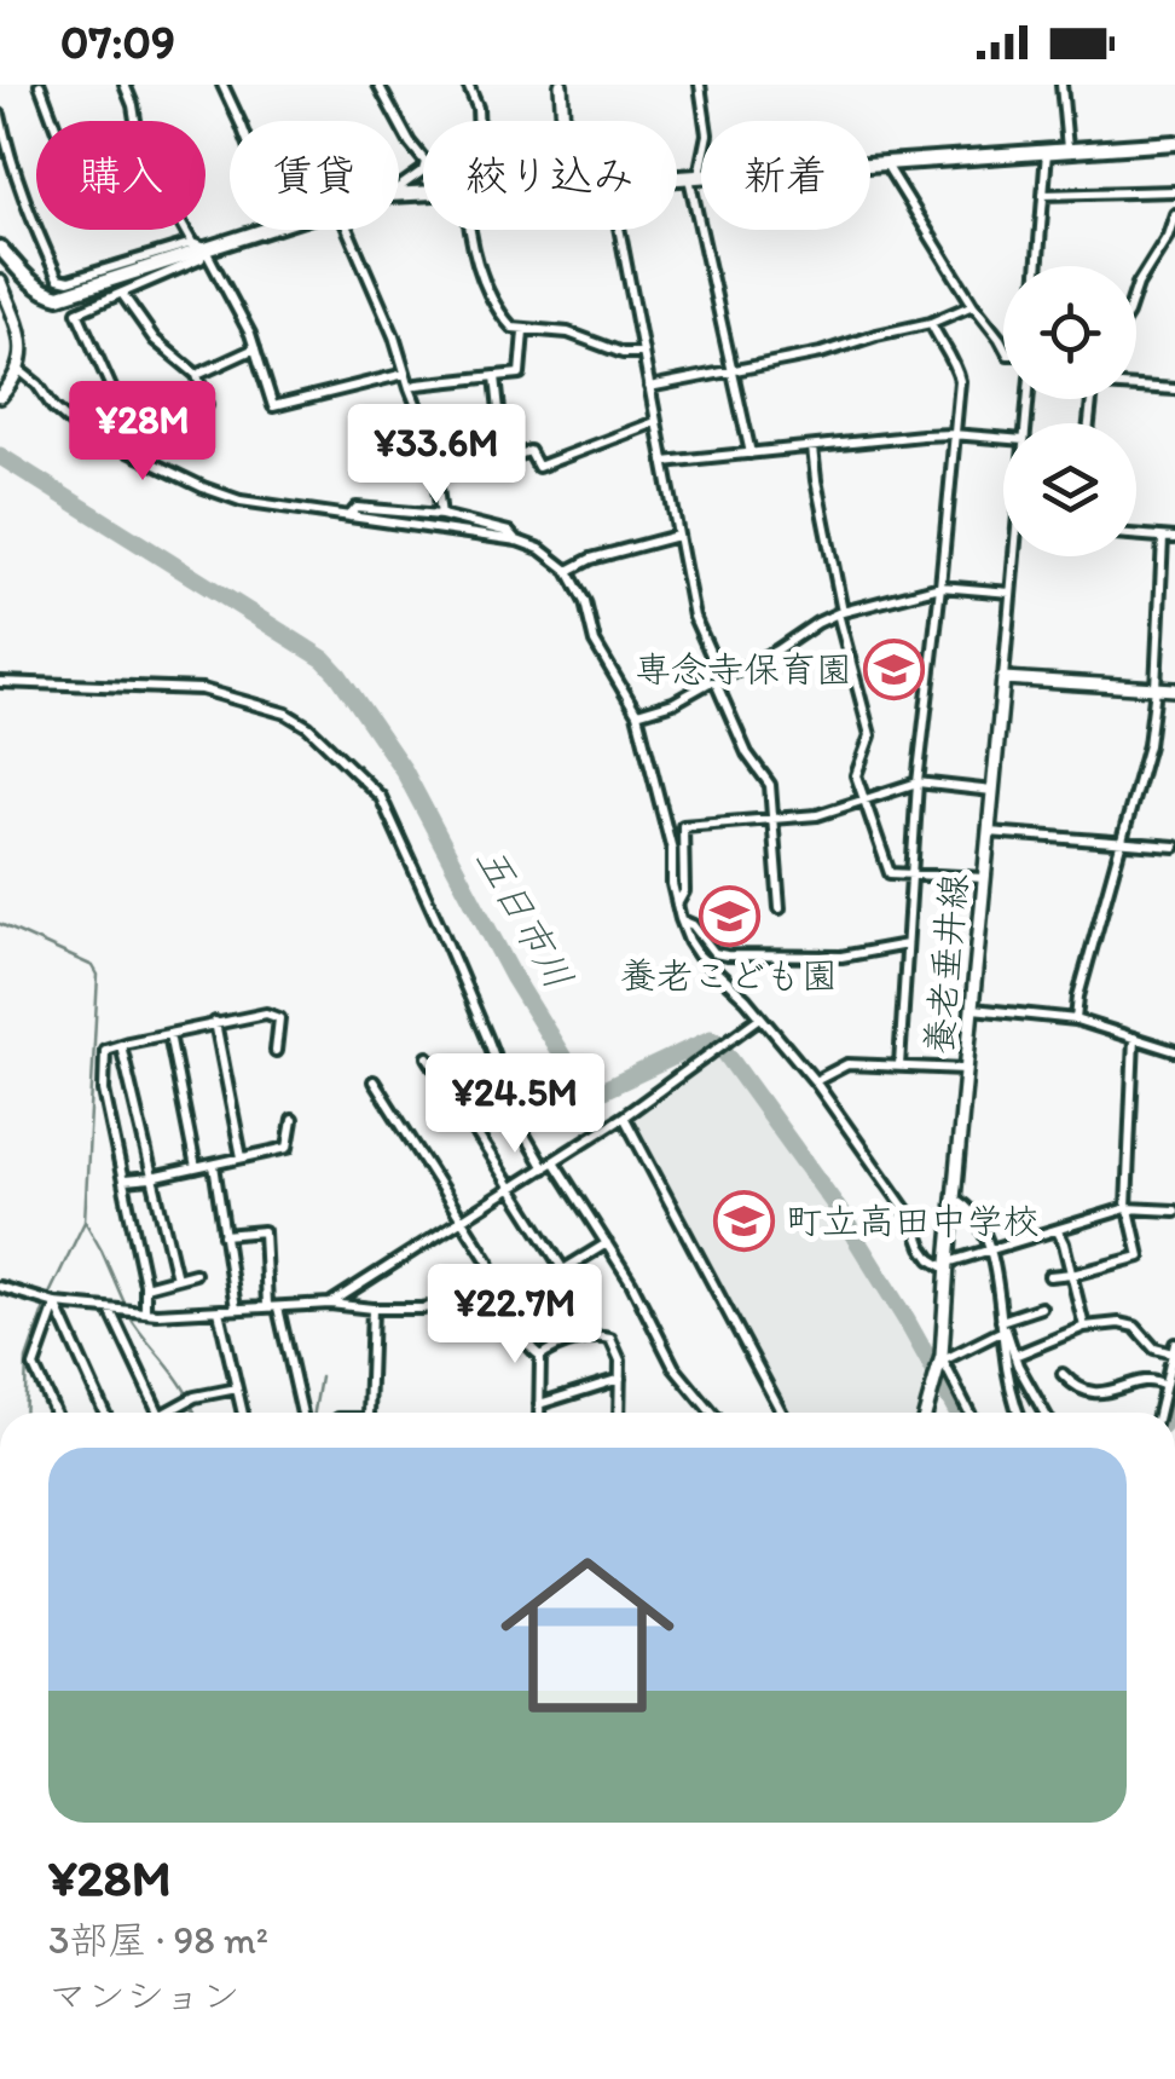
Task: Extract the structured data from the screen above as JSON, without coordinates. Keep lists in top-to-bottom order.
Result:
{
  "streets": {
    "main road": ["養老垂井線"]
  },
  "water": ["五日市川"],
  "places": {
    "school or university": ["専念寺保育園", "養老こども園", "町立高田中学校"]
  },
  "page": {
    "status": "07:09",
    "chip": [
      "購入",
      "賃貸",
      "絞り込み",
      "新着"
    ],
    "price": [
      "¥28M",
      "¥33.6M",
      "¥24.5M",
      "¥22.7M"
    ],
    "list": [
      {
        "name": "¥28M",
        "note": "3部屋 · 98 m² · マンション"
      }
    ]
  }
}
